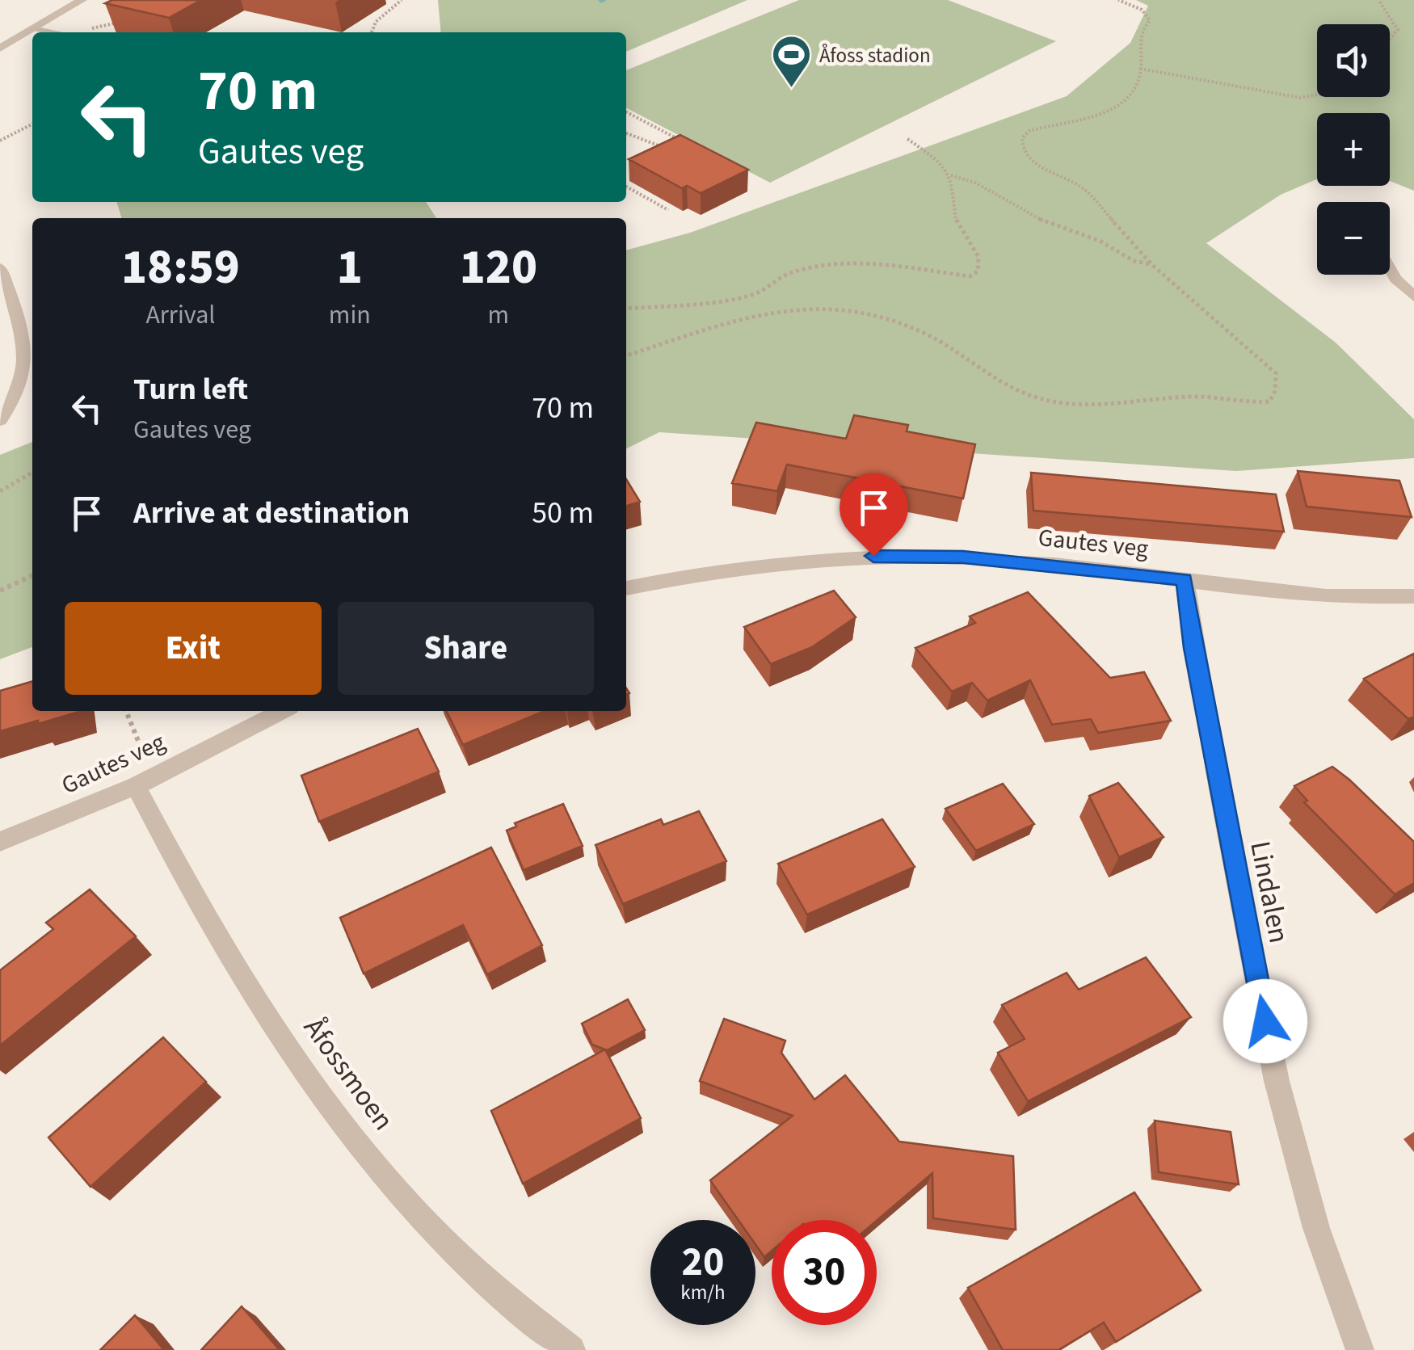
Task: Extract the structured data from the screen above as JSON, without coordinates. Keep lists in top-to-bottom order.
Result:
{
  "streets": {
    "street": ["Gautes veg", "Lindalen", "Åfossmoen"]
  },
  "crossings": [
    ["Gautes veg", "Lindalen"],
    ["Gautes veg", "Åfossmoen"]
  ],
  "places": {
    "sports": ["Åfoss stadion"]
  },
  "page": {
    "map_buttons": ["+", "−"],
    "turn": ["70 m", "Gautes veg"],
    "eta": [
      "18:59",
      "Arrival",
      "1",
      "min",
      "120",
      "m"
    ],
    "list": [
      {
        "name": "Turn left",
        "note": "Gautes veg",
        "value": "70 m"
      },
      {
        "name": "Arrive at destination",
        "value": "50 m"
      }
    ],
    "buttons": ["Exit", "Share"],
    "speed": "20 km/h",
    "limit": "30"
  }
}
